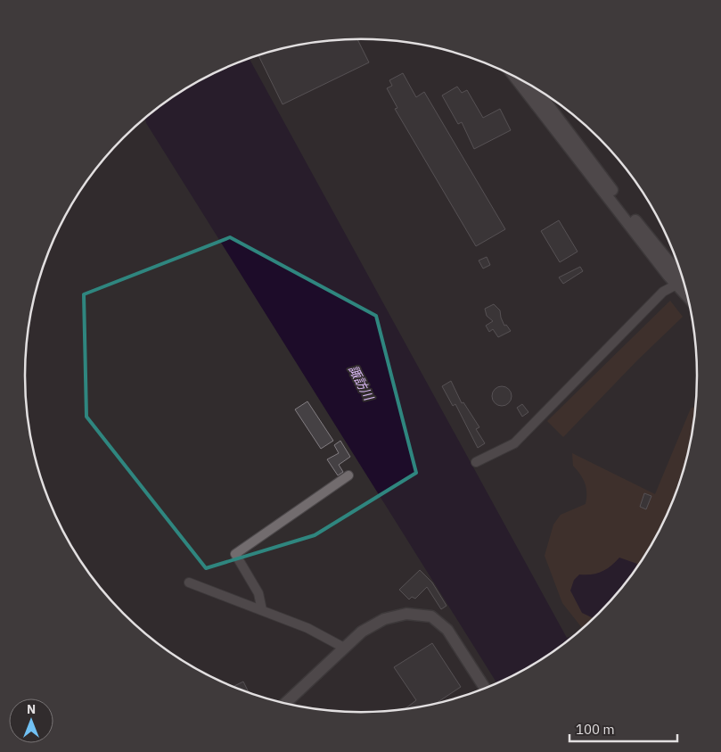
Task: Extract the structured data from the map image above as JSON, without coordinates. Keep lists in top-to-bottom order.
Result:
{
  "water": ["諏訪川"],
  "scale_bar": "100 m",
  "north": "top"
}
